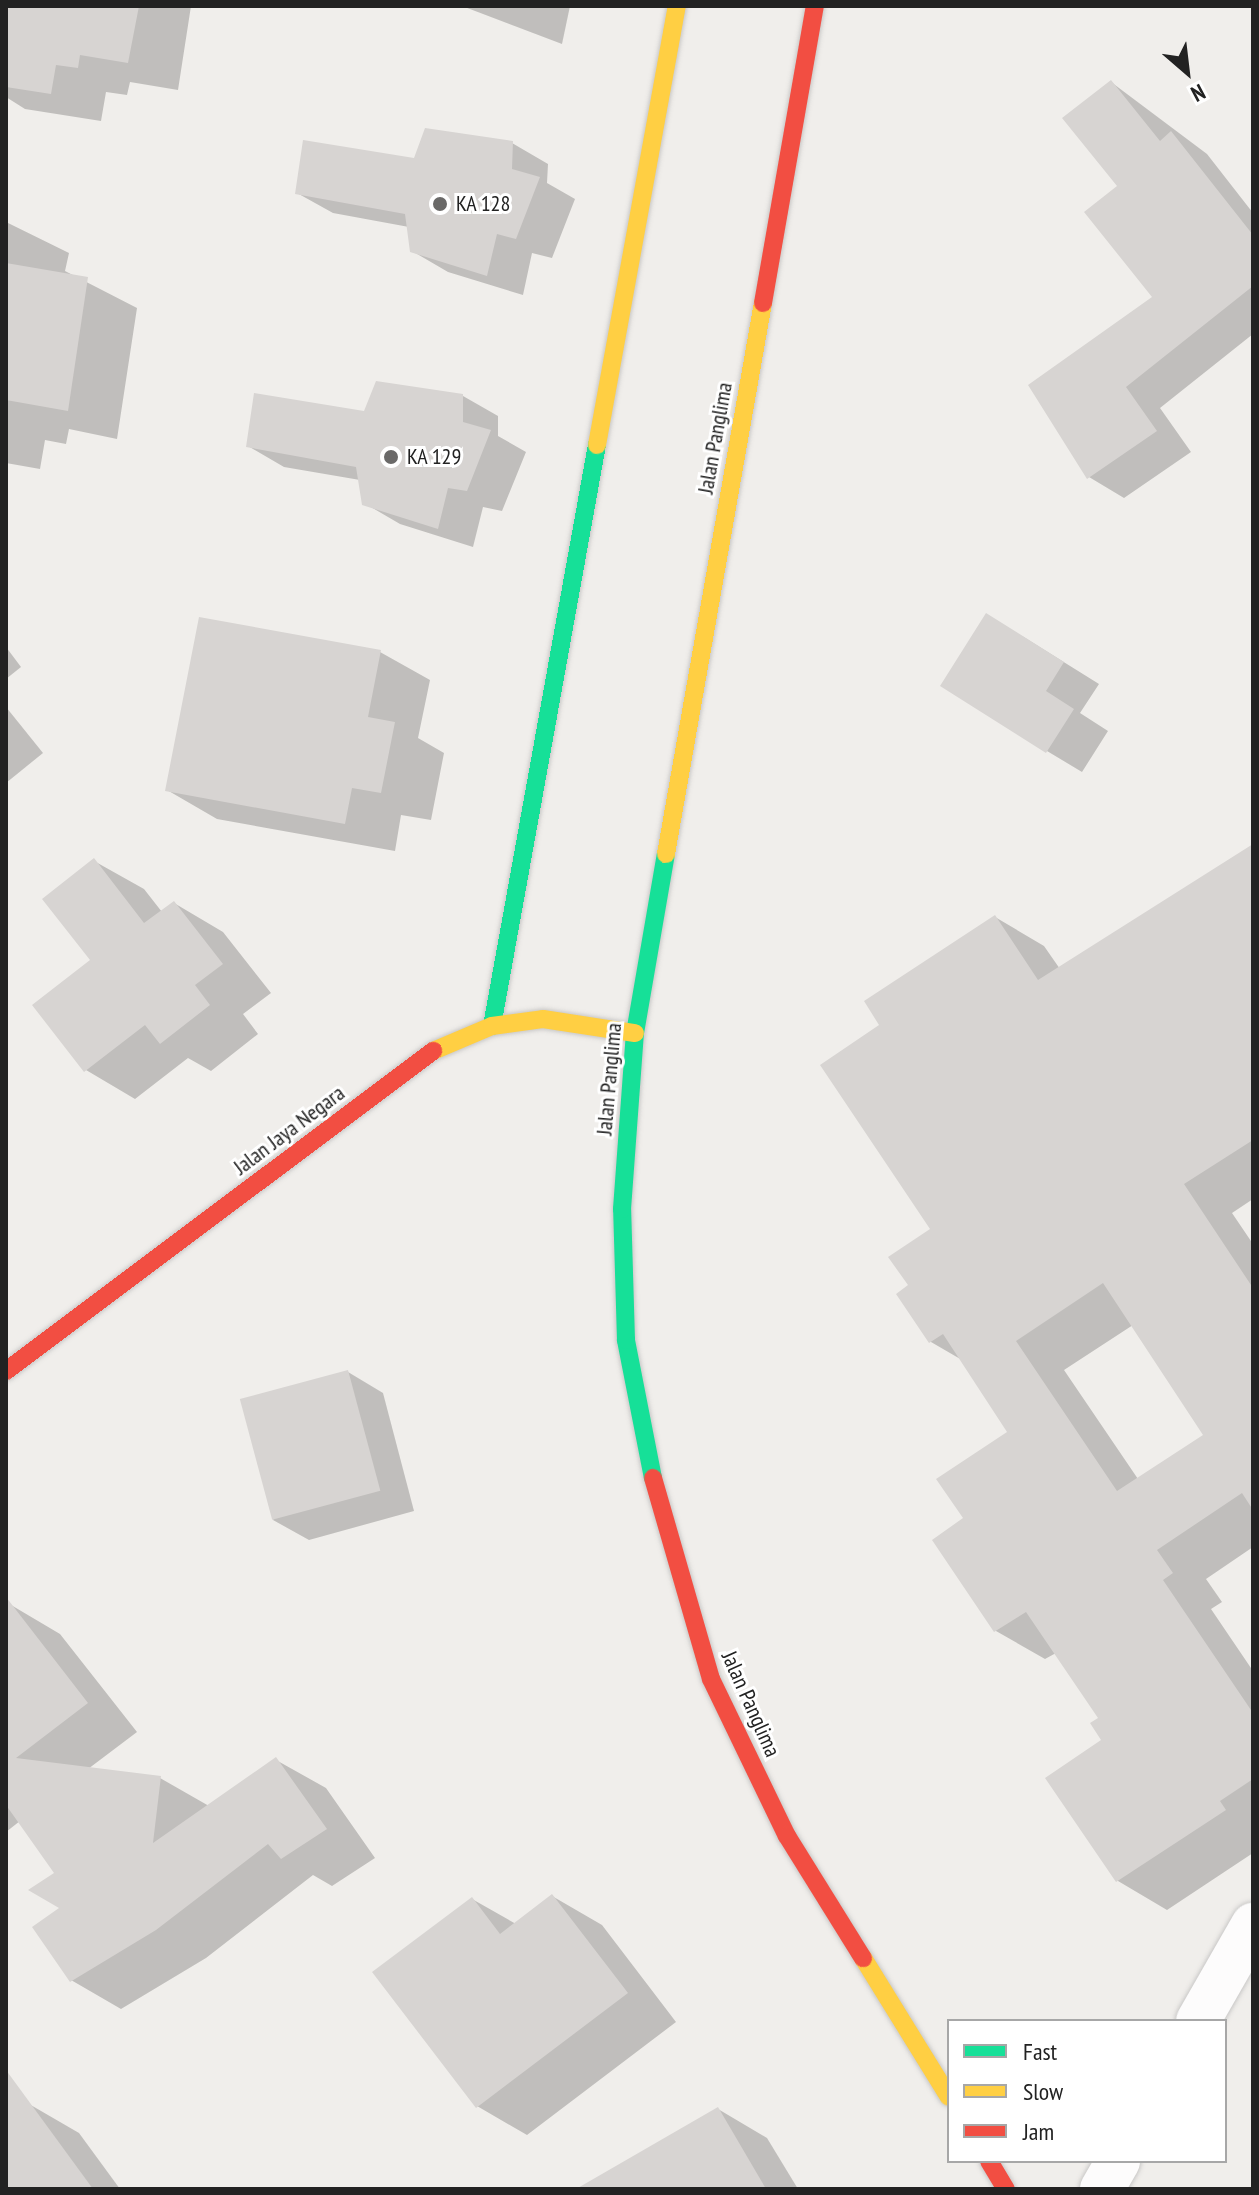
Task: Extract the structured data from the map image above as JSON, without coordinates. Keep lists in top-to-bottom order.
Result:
{
  "streets": {
    "main road": ["Jalan Panglima", "Jalan Jaya Negara"]
  },
  "crossings": [
    ["Jalan Panglima", "Jalan Jaya Negara"]
  ],
  "places": ["KA 128", "KA 129"],
  "legend": ["Fast", "Slow", "Jam"],
  "north": "bottom right"
}
